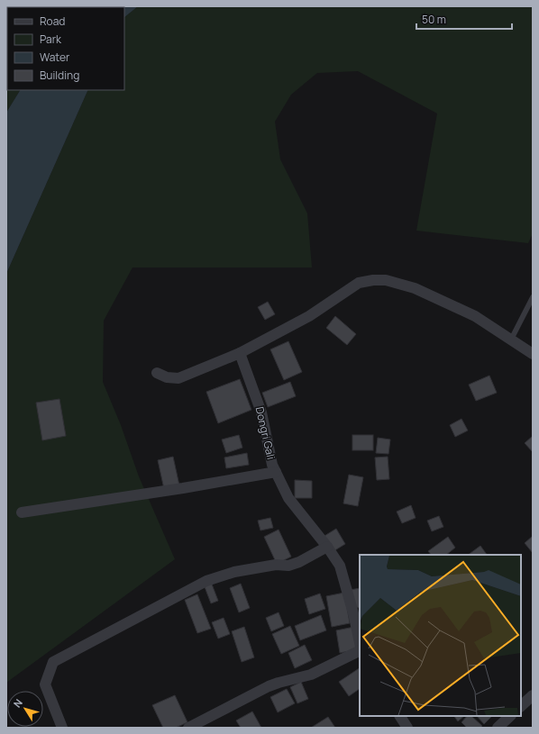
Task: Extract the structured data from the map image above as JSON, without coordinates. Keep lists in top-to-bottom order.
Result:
{
  "streets": {
    "street": ["Dongri Gali"]
  },
  "legend": [
    "Road",
    "Park",
    "Water",
    "Building"
  ],
  "scale_bar": "50 m",
  "north": "top left"
}
